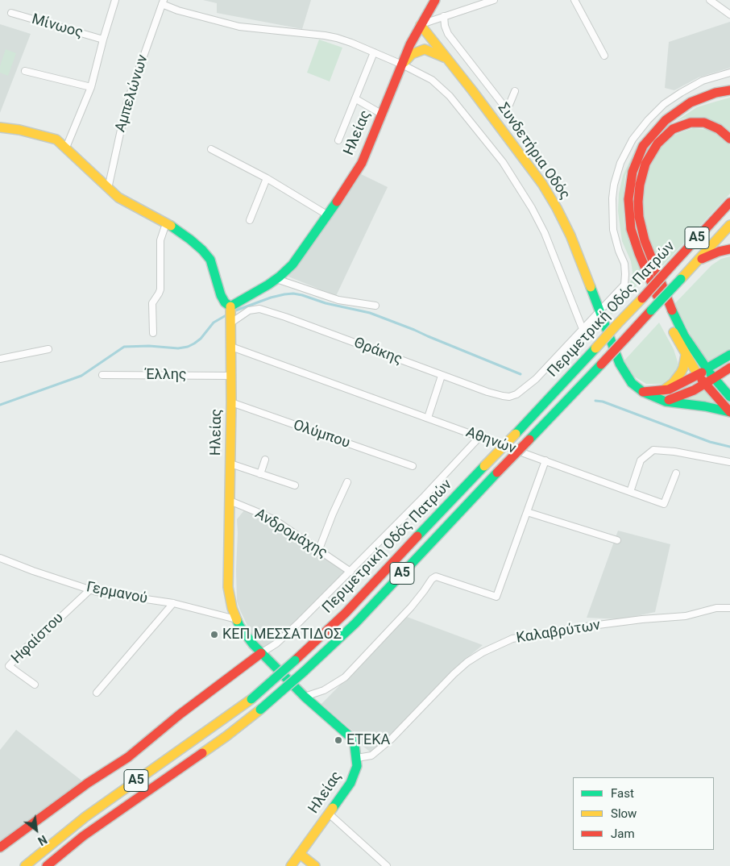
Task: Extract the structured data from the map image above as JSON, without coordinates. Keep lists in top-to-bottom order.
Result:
{
  "streets": {
    "main road": [
      "Ηλείας",
      "Συνδετήρια Οδός",
      "Α5",
      "Περιμετρική Οδός Πατρών"
    ],
    "street": [
      "Μίνωος",
      "Αμπελώνων",
      "Θράκης",
      "Έλλης",
      "Ολύμπου",
      "Αθηνών",
      "Ανδρομάχης",
      "Γερμανού",
      "Καλαβρύτων",
      "Ηφαίστου"
    ]
  },
  "crossings": [
    ["Ηλείας", "Συνδετήρια Οδός"],
    ["Ηλείας", "Θράκης"],
    ["Ηλείας", "Έλλης"],
    ["Ηλείας", "Ολύμπου"],
    ["Ηλείας", "Αθηνών"],
    ["Ηλείας", "Ανδρομάχης"],
    ["Ηλείας", "Γερμανού"],
    ["Ηλείας", "Καλαβρύτων"],
    ["Γερμανού", "Ηφαίστου"]
  ],
  "places": ["ΚΕΠ ΜΕΣΣΑΤΙΔΟΣ", "ΕΤΕΚΑ"],
  "legend": ["Fast", "Slow", "Jam"],
  "north": "bottom right"
}
